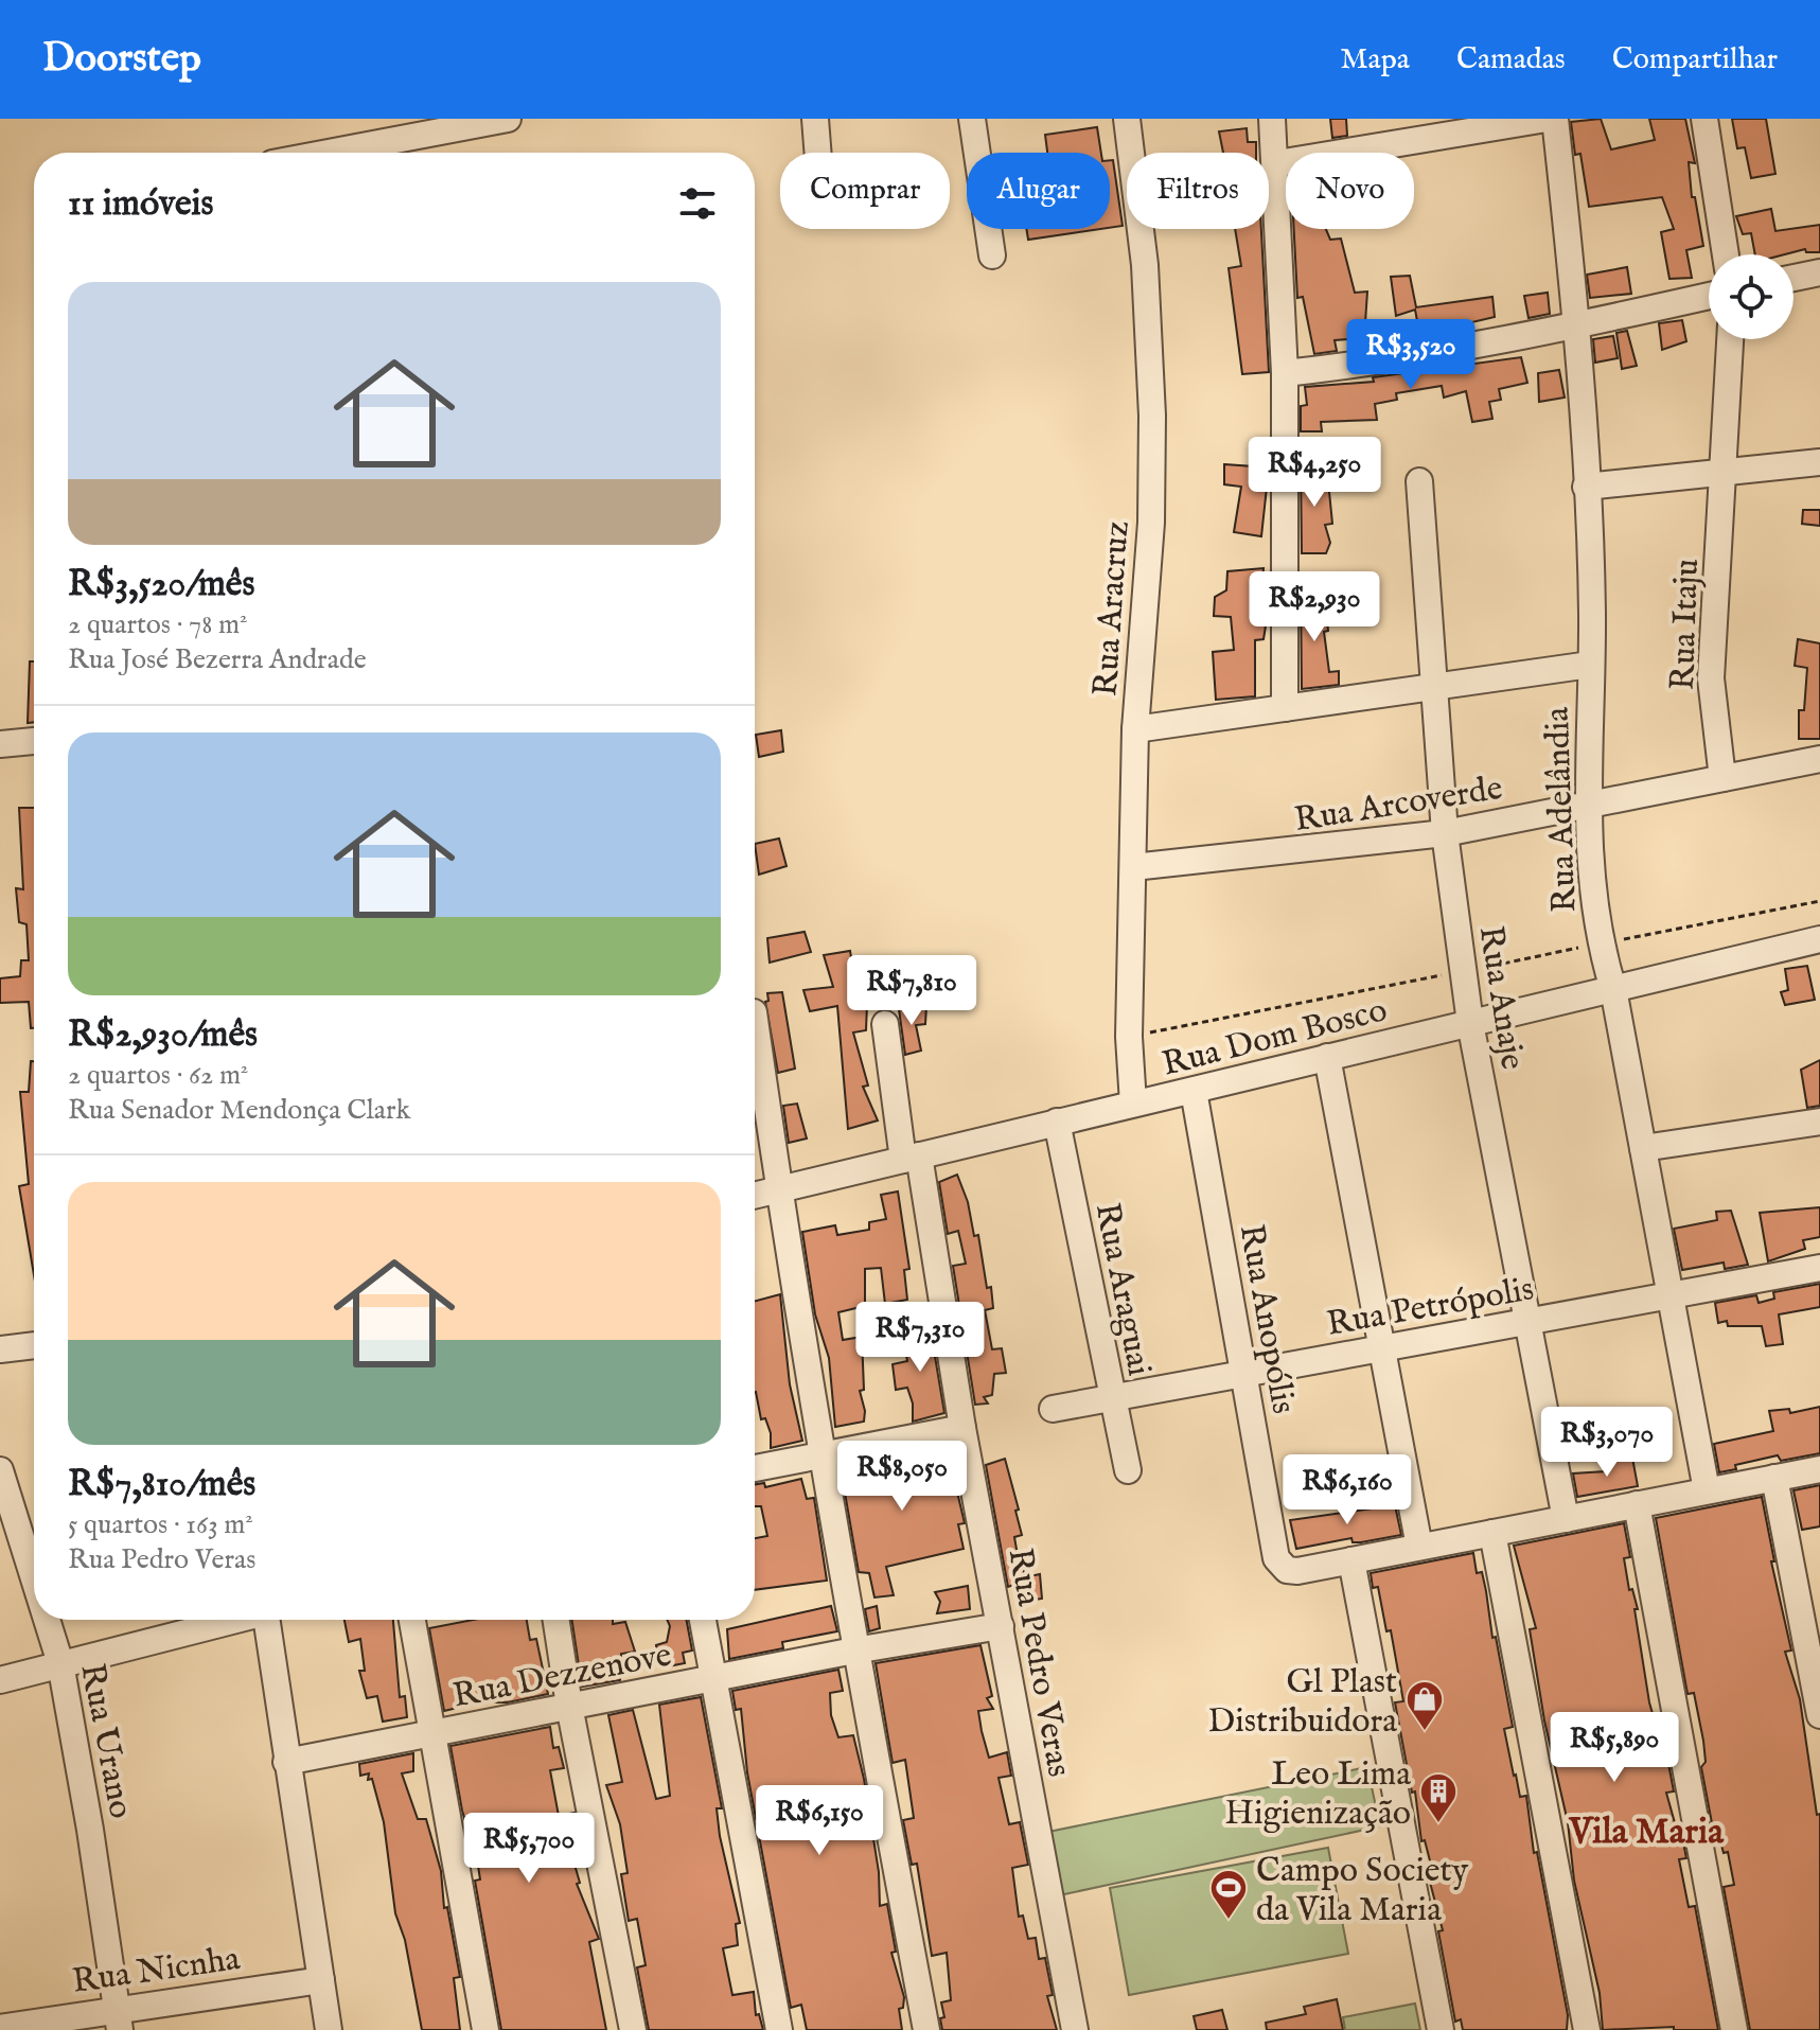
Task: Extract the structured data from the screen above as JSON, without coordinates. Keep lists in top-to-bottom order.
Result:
{
  "streets": {
    "street": [
      "Rua Aracruz",
      "Rua Itaju",
      "Rua Arcoverde",
      "Rua Adelândia",
      "Rua Anaje",
      "Rua Dom Bosco",
      "Rua Araguai",
      "Rua Petrópolis",
      "Rua Anopólis",
      "Rua Pedro Veras",
      "Rua Dezzenove",
      "Rua Urano",
      "Rua Nicnha"
    ]
  },
  "crossings": [
    ["Rua Aracruz", "Rua Arcoverde"],
    ["Rua Aracruz", "Rua Dom Bosco"],
    ["Rua Itaju", "Rua Arcoverde"],
    ["Rua Arcoverde", "Rua Adelândia"],
    ["Rua Arcoverde", "Rua Anaje"],
    ["Rua Adelândia", "Rua Dom Bosco"],
    ["Rua Adelândia", "Rua Petrópolis"],
    ["Rua Anaje", "Rua Dom Bosco"],
    ["Rua Anaje", "Rua Petrópolis"],
    ["Rua Dom Bosco", "Rua Araguai"],
    ["Rua Dom Bosco", "Rua Anopólis"],
    ["Rua Dom Bosco", "Rua Pedro Veras"],
    ["Rua Araguai", "Rua Petrópolis"],
    ["Rua Petrópolis", "Rua Anopólis"],
    ["Rua Pedro Veras", "Rua Dezzenove"],
    ["Rua Urano", "Rua Nicnha"]
  ],
  "districts": ["Vila Maria"],
  "places": {
    "shop": ["Gl Plast Distribuidora"],
    "building": ["Leo Lima Higienização"],
    "sports": ["Campo Society da Vila Maria"]
  },
  "page": {
    "header": "Doorstep",
    "nav": ["Mapa", "Camadas", "Compartilhar"],
    "chip": [
      "Comprar",
      "Alugar",
      "Filtros",
      "Novo"
    ],
    "heading": "11 imóveis",
    "list": [
      {
        "name": "R$3,520/mês",
        "note": "2 quartos · 78 m² · Rua José Bezerra Andrade"
      },
      {
        "name": "R$2,930/mês",
        "note": "2 quartos · 62 m² · Rua Senador Mendonça Clark"
      },
      {
        "name": "R$7,810/mês",
        "note": "5 quartos · 163 m² · Rua Pedro Veras"
      }
    ],
    "price": [
      "R$3,520",
      "R$4,250",
      "R$2,930",
      "R$7,810",
      "R$7,310",
      "R$3,070",
      "R$8,050",
      "R$6,160",
      "R$5,890",
      "R$6,150",
      "R$5,700"
    ]
  }
}
